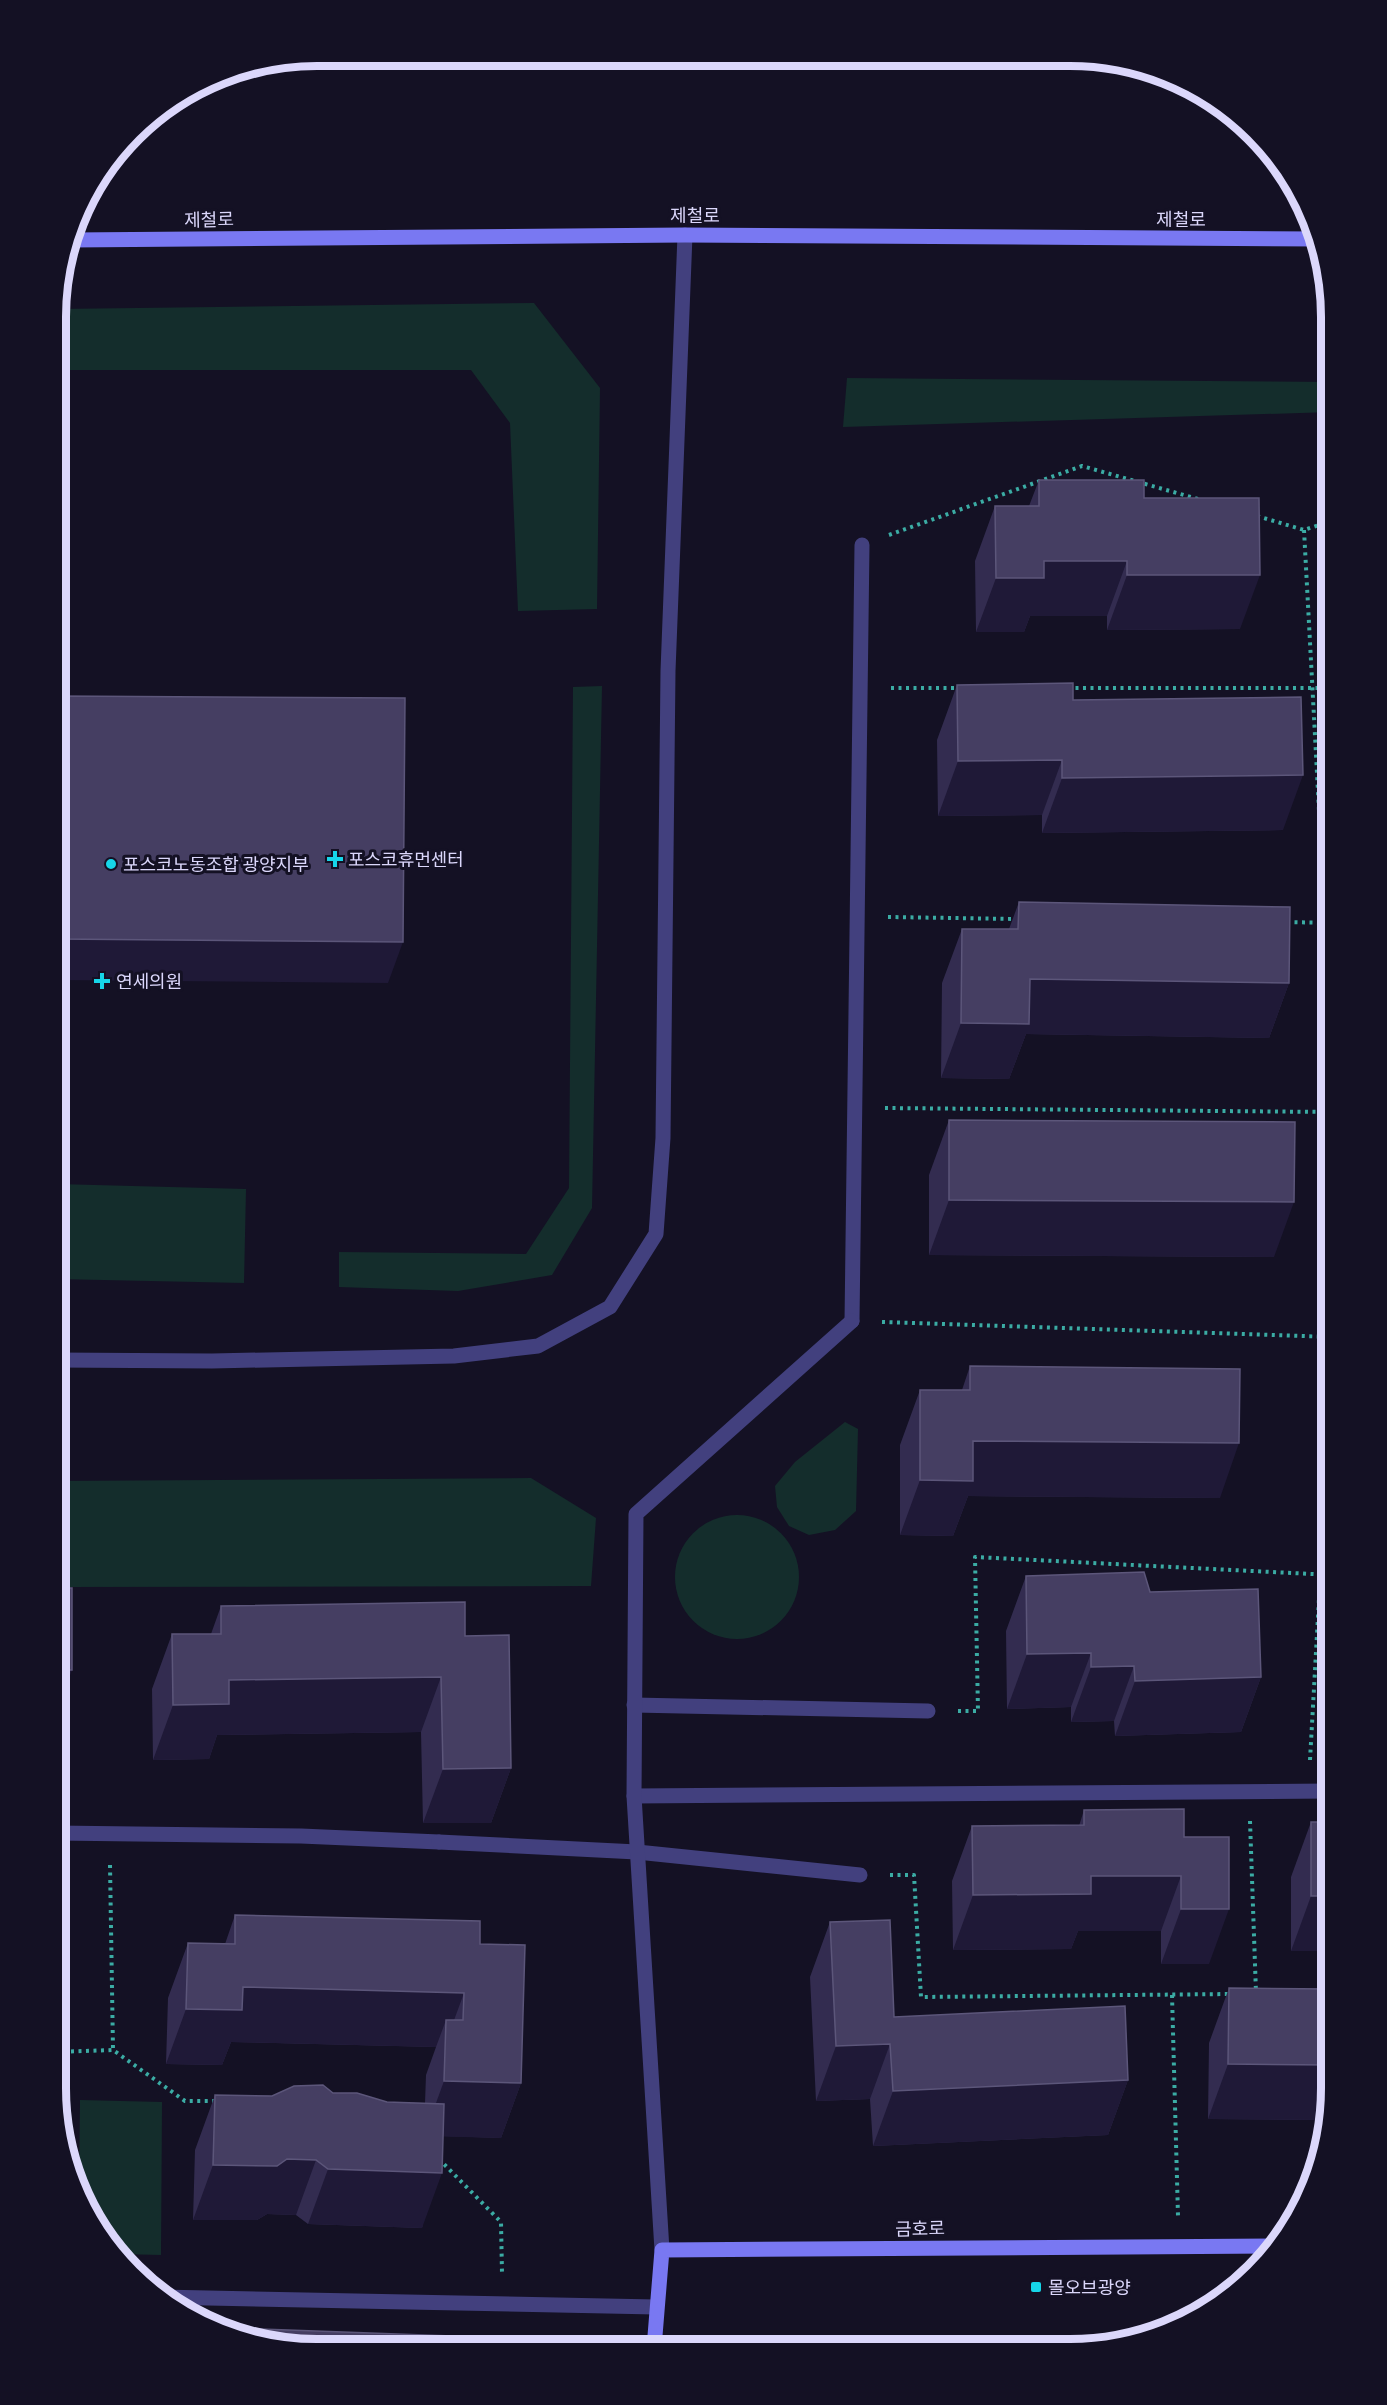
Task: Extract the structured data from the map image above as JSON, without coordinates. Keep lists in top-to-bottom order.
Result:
{
  "streets": {
    "main road": ["제철로", "금호로"]
  },
  "places": {
    "health": ["포스코휴먼센터", "연세의원"],
    "other": ["포스코노동조합 광양지부"],
    "transit": ["몰오브광양"]
  }
}
